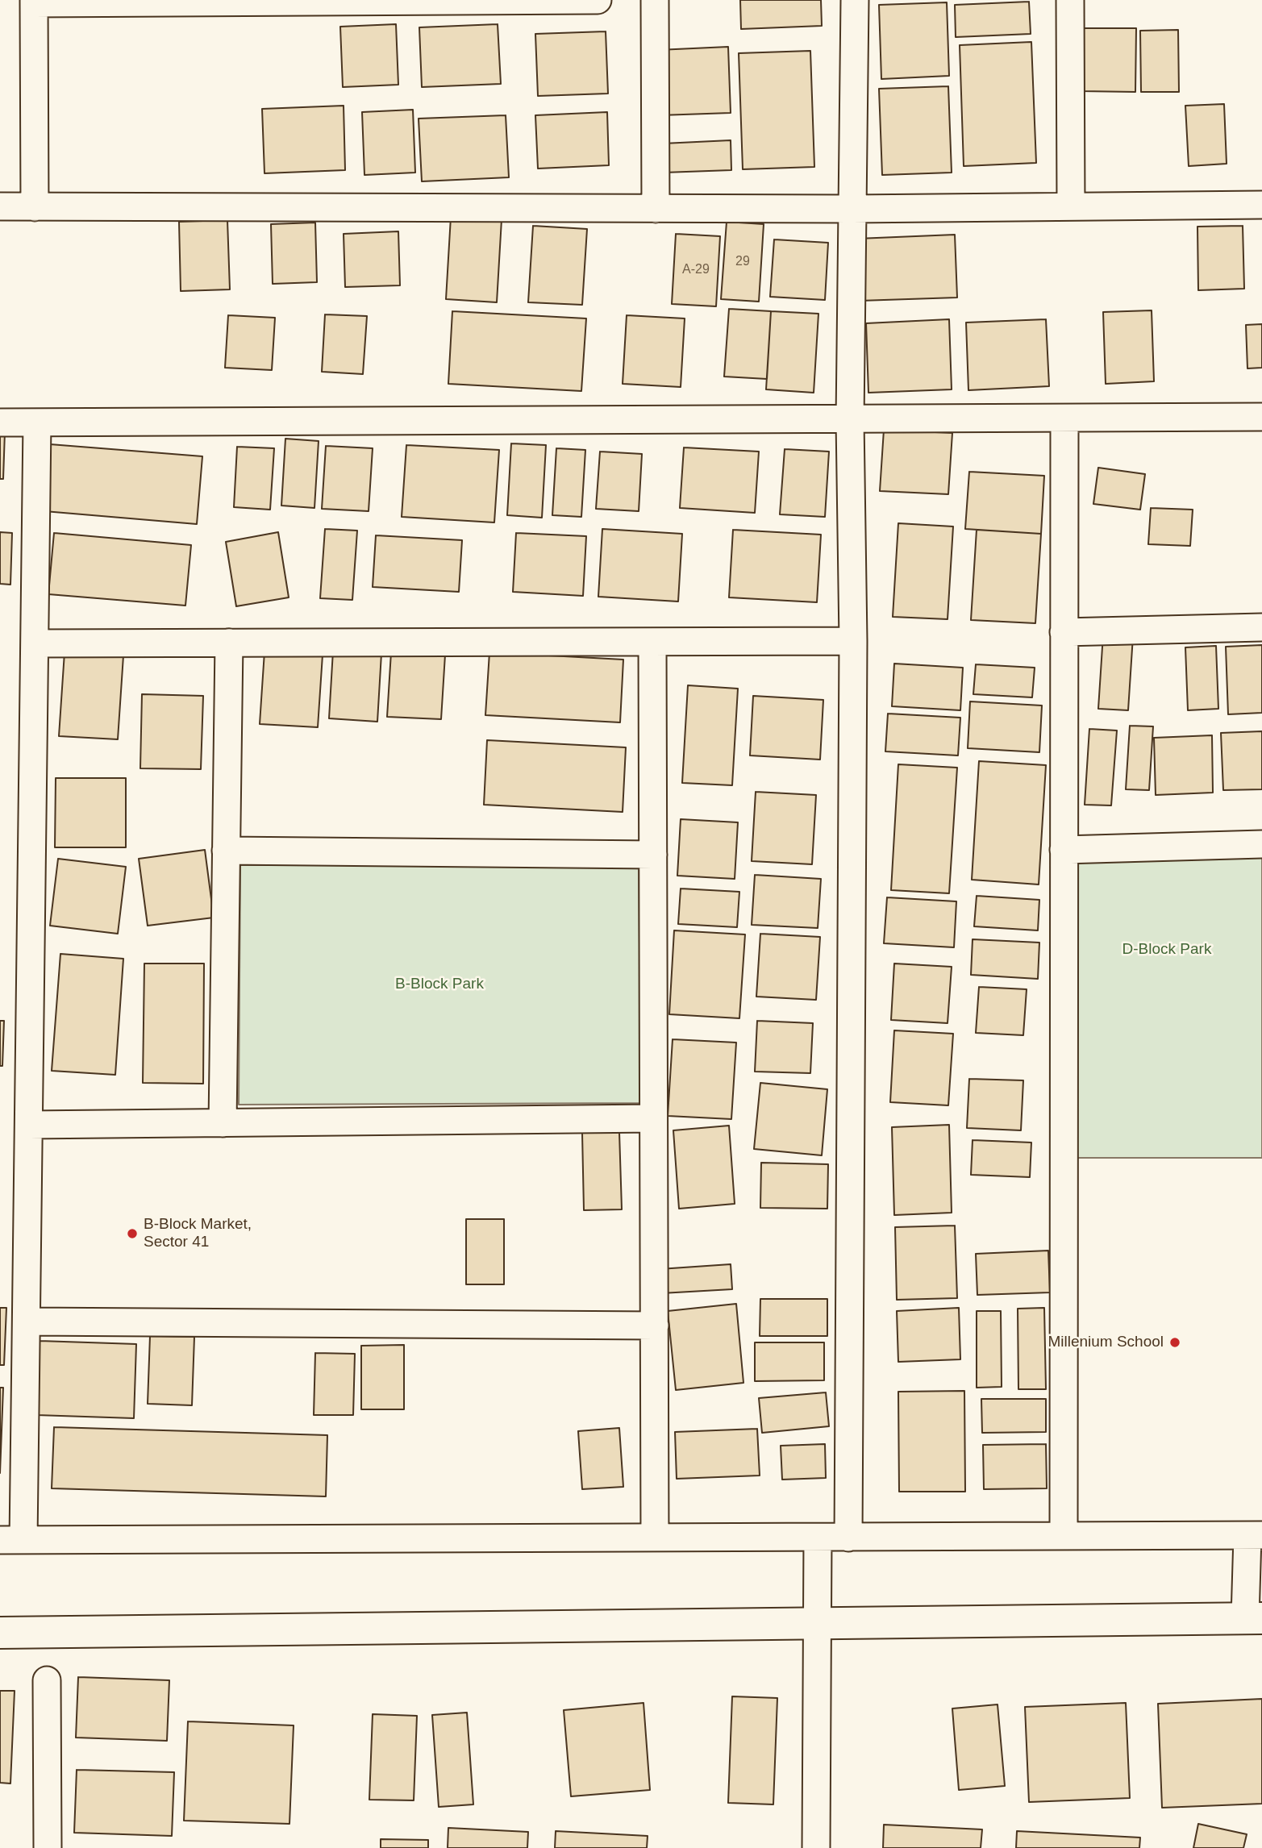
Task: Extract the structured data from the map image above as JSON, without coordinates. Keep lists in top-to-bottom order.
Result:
{
  "parks": ["D-Block Park", "B-Block Park"],
  "places": ["B-Block Market, Sector 41", "Millenium School"],
  "house_numbers": ["29", "A-29"]
}
